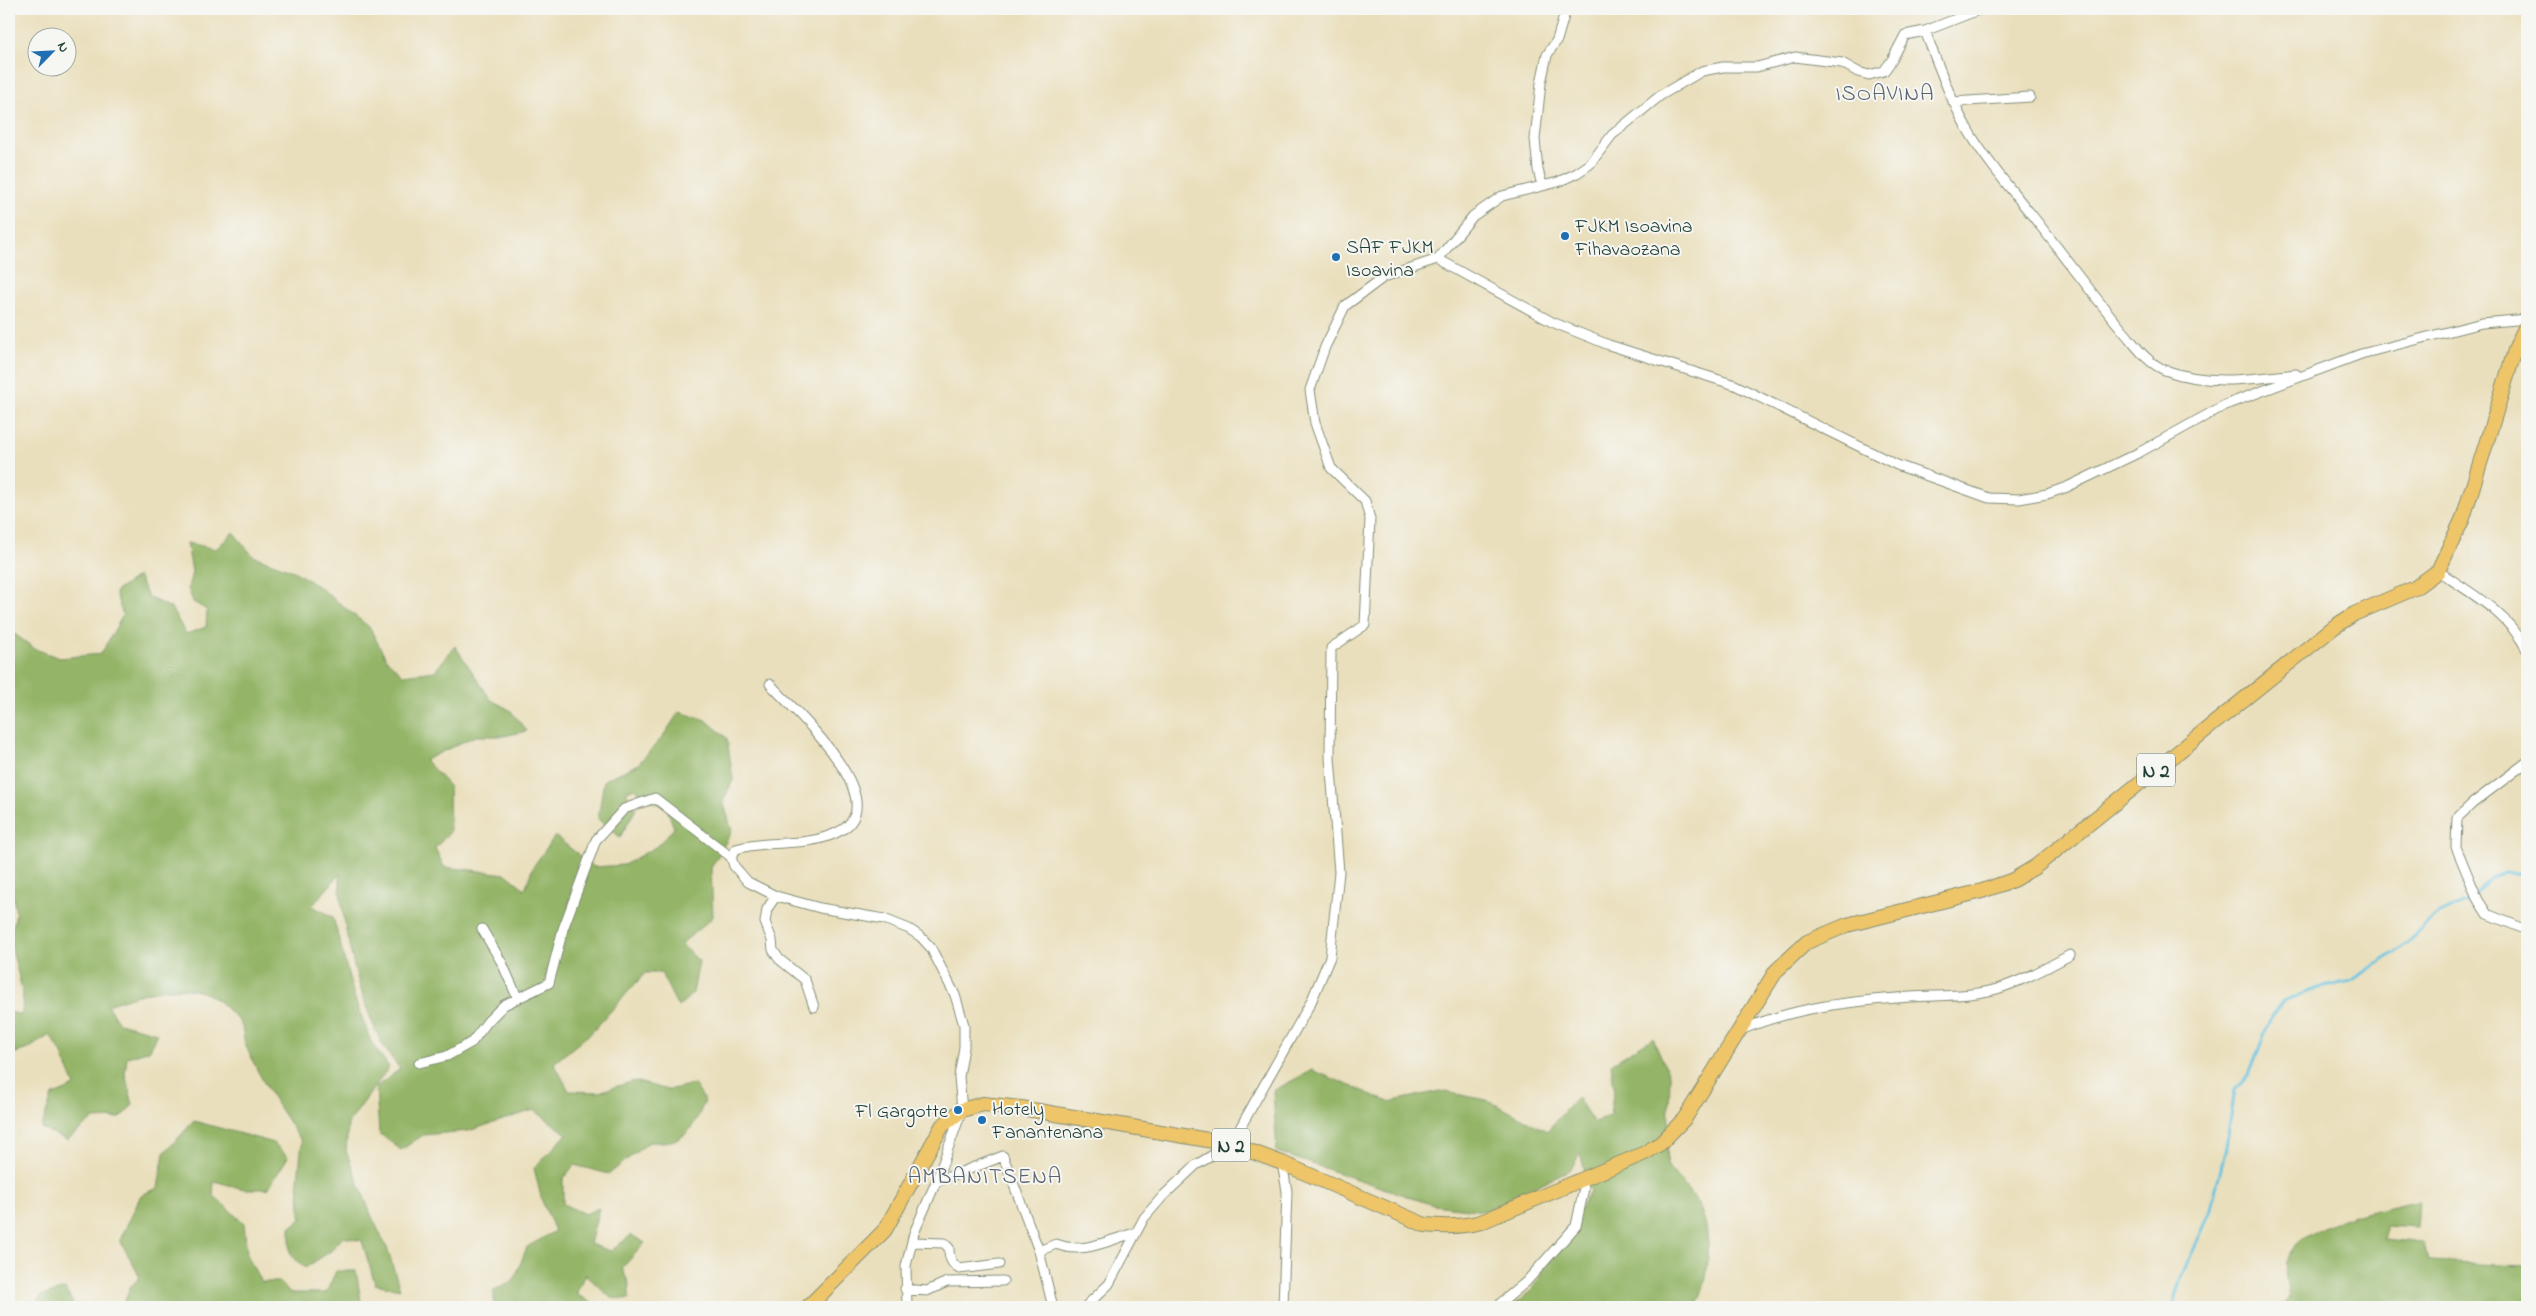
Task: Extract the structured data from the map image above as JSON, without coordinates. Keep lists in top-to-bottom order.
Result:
{
  "streets": {
    "main road": ["N 2"]
  },
  "districts": ["ISOAVINA", "AMBANITSENA"],
  "places": [
    "FJKM Isoavina Fihavaozana",
    "SAF FJKM Isoavina",
    "Fl Gargotte",
    "Hotely Fanantenana"
  ],
  "north": "top right"
}
